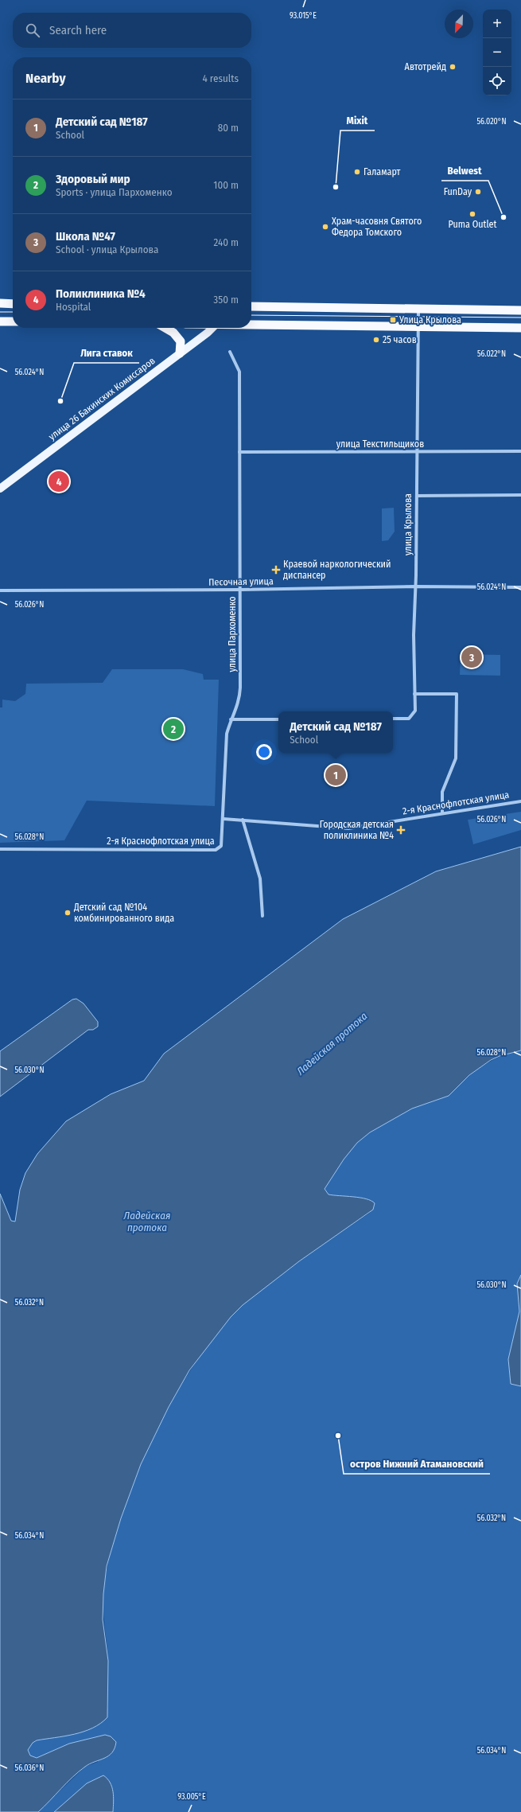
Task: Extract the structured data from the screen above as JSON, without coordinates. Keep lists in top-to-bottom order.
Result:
{
  "streets": {
    "main road": ["улица 26 Бакинских Комиссаров"],
    "street": [
      "улица Текстильщиков",
      "улица Крылова",
      "Песочная улица",
      "улица Пархоменко",
      "2-я Краснофлотская улица"
    ]
  },
  "crossings": [
    ["улица Текстильщиков", "улица Крылова"],
    ["улица Текстильщиков", "улица Пархоменко"],
    ["улица Крылова", "Песочная улица"],
    ["Песочная улица", "улица Пархоменко"],
    ["улица Пархоменко", "2-я Краснофлотская улица"]
  ],
  "water": ["Ладейская протока"],
  "places": {
    "other": [
      "Автотрейд",
      "Галамарт",
      "Mixit",
      "FunDay",
      "Puma Outlet",
      "Belwest",
      "Храм-часовня Святого Федора Томского",
      "25 часов",
      "Лига ставок",
      "Детский сад №104 комбинированного вида",
      "остров Нижний Атамановский"
    ],
    "transit": ["Улица Крылова"],
    "health": ["Краевой наркологический диспансер", "Городская детская поликлиника №4"]
  },
  "north": "bottom left",
  "page": {
    "map_buttons": ["+", "−"],
    "search": "Search here",
    "heading": ["Nearby", "4 results"],
    "list": [
      {
        "mark": "1",
        "name": "Детский сад №187",
        "note": "School",
        "value": "80 m"
      },
      {
        "mark": "2",
        "name": "Здоровый мир",
        "note": "Sports · улица Пархоменко",
        "value": "100 m"
      },
      {
        "mark": "3",
        "name": "Школа №47",
        "note": "School · улица Крылова",
        "value": "240 m"
      },
      {
        "mark": "4",
        "name": "Поликлиника №4",
        "note": "Hospital",
        "value": "350 m"
      }
    ],
    "pins": [
      "4",
      "3",
      "2",
      "1"
    ],
    "popup": ["Детский сад №187", "School"]
  },
  "coordinates": [
    "93.015°E",
    "56.020°N",
    "56.022°N",
    "56.024°N",
    "56.026°N",
    "56.028°N",
    "56.030°N",
    "56.032°N",
    "56.034°N",
    "56.036°N",
    "93.005°E"
  ]
}
